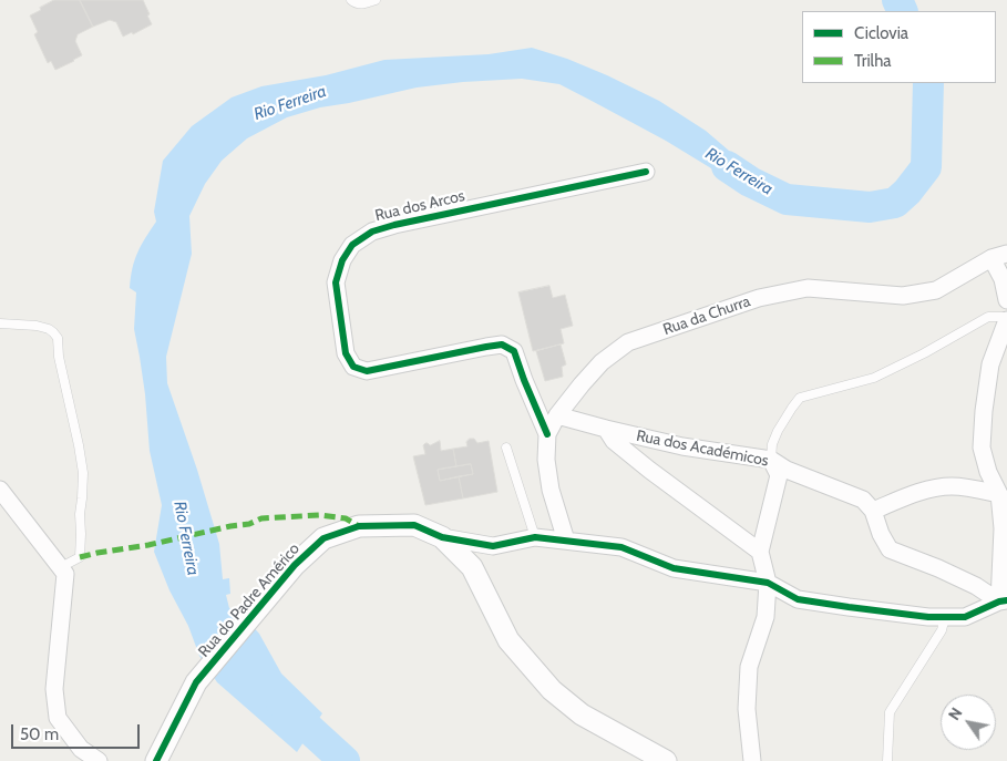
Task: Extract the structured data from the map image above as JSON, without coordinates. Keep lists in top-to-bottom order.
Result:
{
  "streets": {
    "street": [
      "Rua dos Arcos",
      "Rua da Churra",
      "Rua dos Académicos",
      "Rua do Padre Américo"
    ]
  },
  "crossings": [
    ["Rua dos Arcos", "Rua da Churra"],
    ["Rua da Churra", "Rua dos Académicos"]
  ],
  "water": ["Rio Ferreira"],
  "legend": ["Ciclovia", "Trilha"],
  "scale_bar": "50 m",
  "north": "top left"
}
